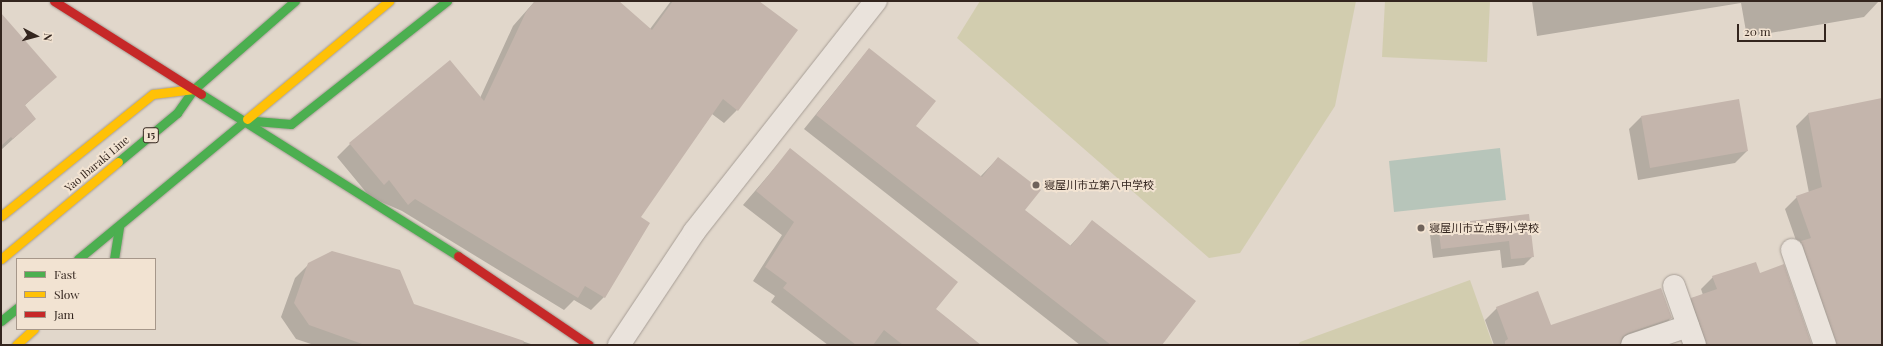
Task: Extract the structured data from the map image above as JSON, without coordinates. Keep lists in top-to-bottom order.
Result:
{
  "streets": {
    "main road": ["15", "Yao Ibaraki Line"]
  },
  "places": ["寝屋川市立第八中学校", "寝屋川市立点野小学校"],
  "legend": ["Fast", "Slow", "Jam"],
  "scale_bar": "20 m",
  "north": "right"
}
